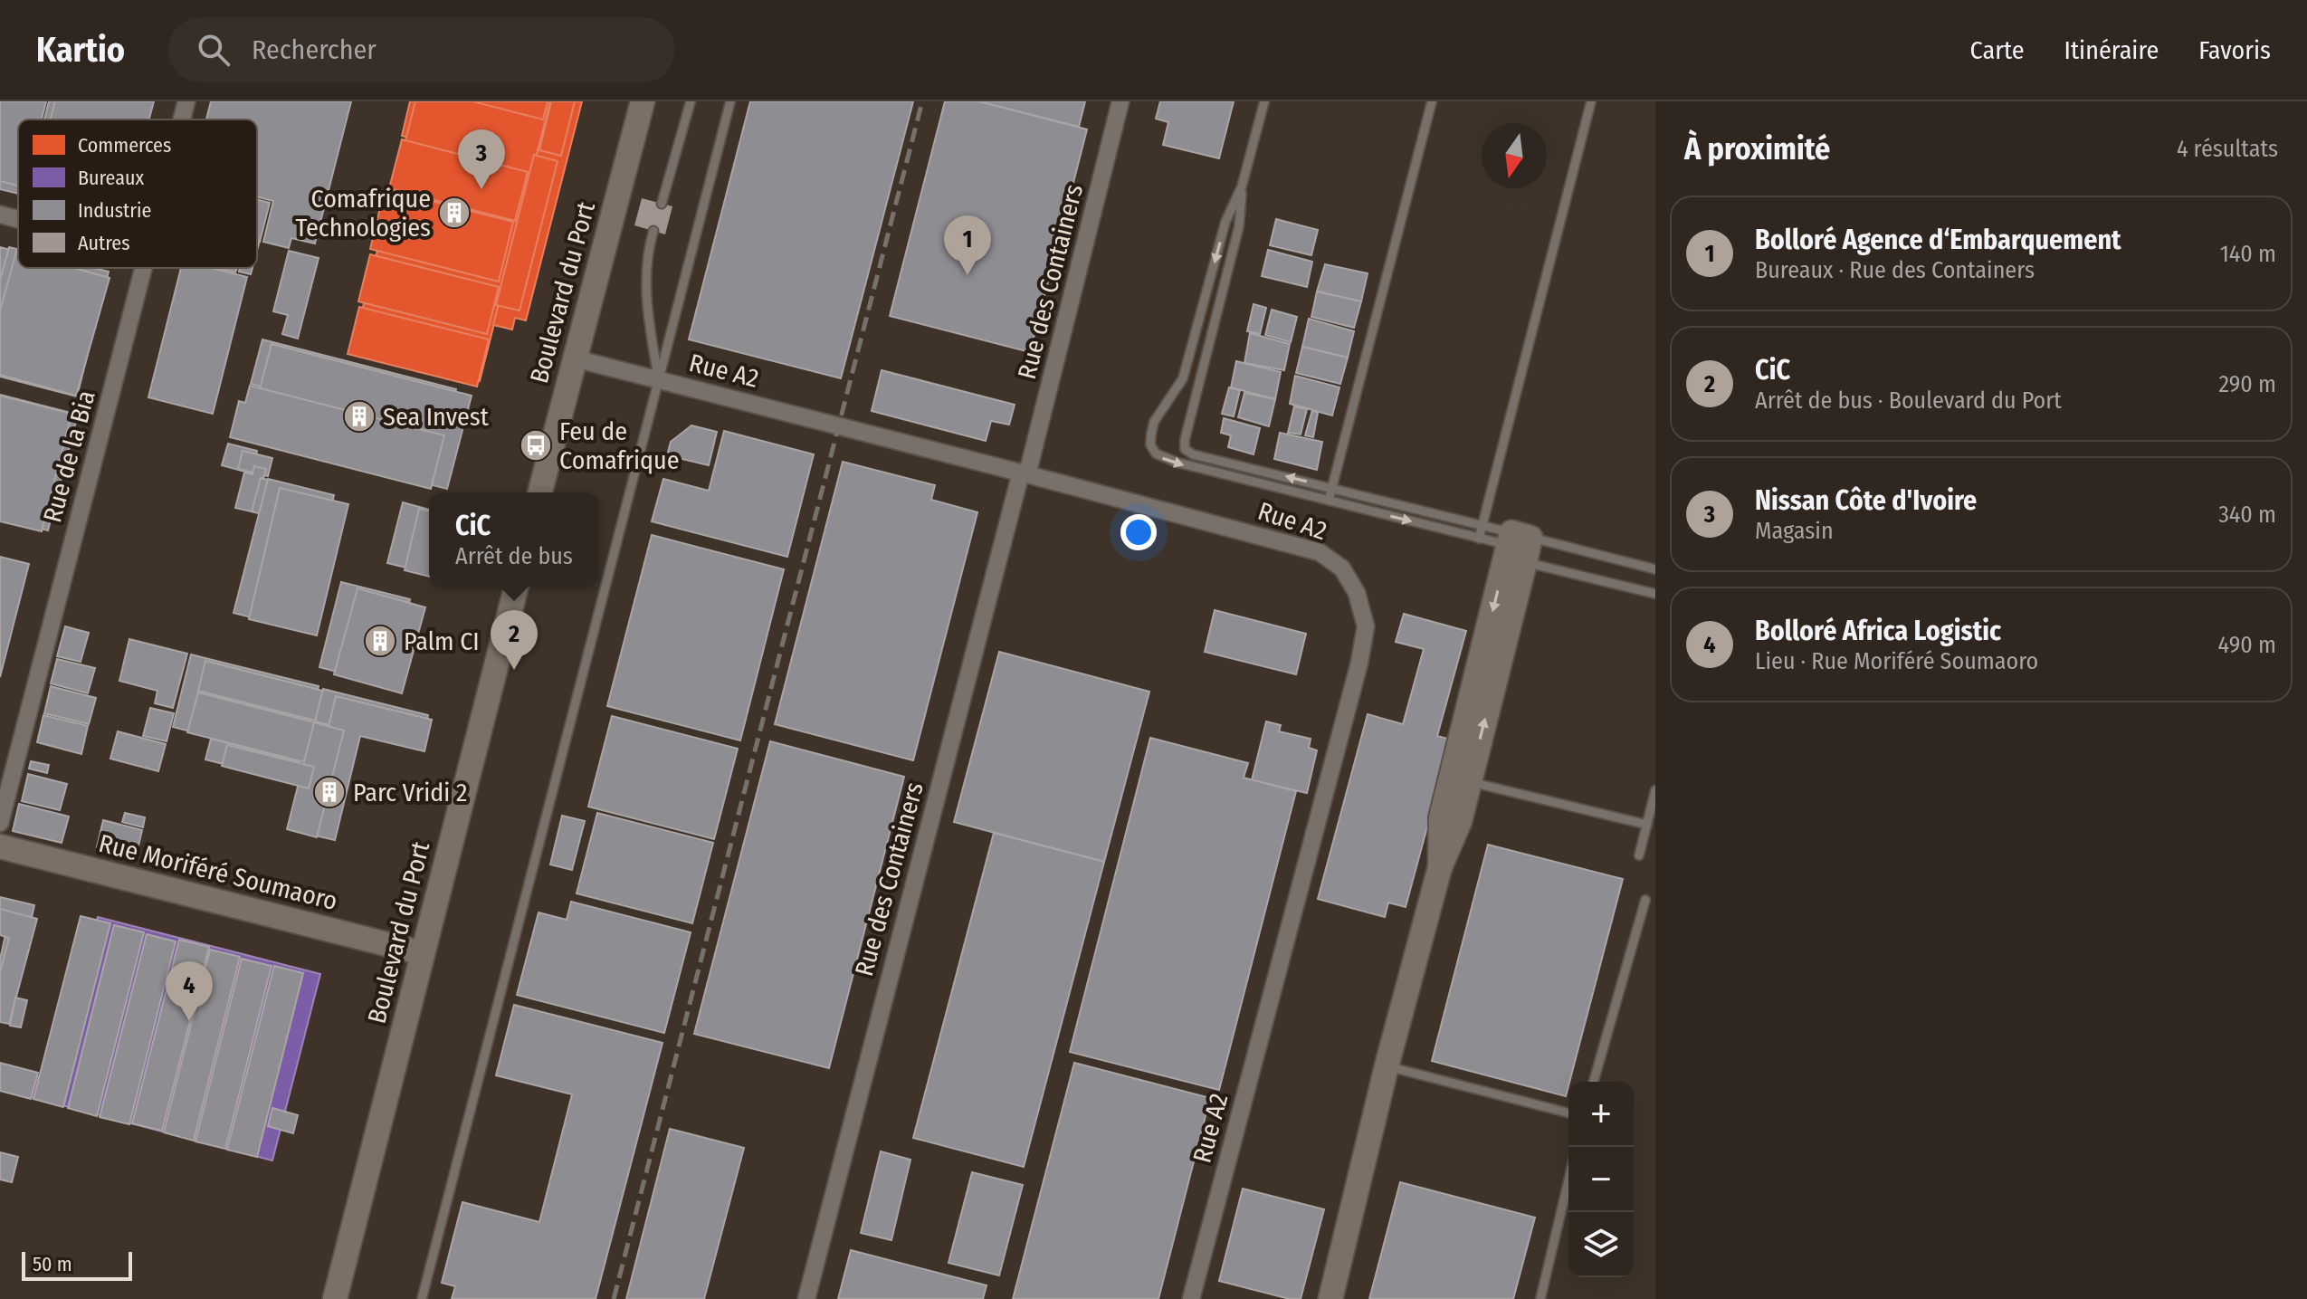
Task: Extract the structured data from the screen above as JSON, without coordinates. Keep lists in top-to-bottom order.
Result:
{
  "streets": {
    "street": [
      "Rue des Containers",
      "Boulevard du Port",
      "Rue A2",
      "Rue de la Bia",
      "Rue Moriféré Soumaoro"
    ]
  },
  "crossings": [
    ["Rue des Containers", "Rue A2"],
    ["Boulevard du Port", "Rue A2"],
    ["Boulevard du Port", "Rue Moriféré Soumaoro"]
  ],
  "places": {
    "building": [
      "Comafrique Technologies",
      "Sea Invest",
      "Palm CI",
      "Parc Vridi 2"
    ],
    "bus stop": ["Feu de Comafrique"]
  },
  "legend": [
    "Commerces",
    "Bureaux",
    "Industrie",
    "Autres"
  ],
  "scale_bar": "50 m",
  "north": "bottom",
  "page": {
    "header": "Kartio",
    "search": "Rechercher",
    "nav": ["Carte", "Itinéraire", "Favoris"],
    "heading": ["À proximité", "4 résultats"],
    "pins": [
      "3",
      "1",
      "2",
      "4"
    ],
    "list": [
      {
        "mark": "1",
        "name": "Bolloré Agence d‘Embarquement",
        "note": "Bureaux · Rue des Containers",
        "value": "140 m"
      },
      {
        "mark": "2",
        "name": "CiC",
        "note": "Arrêt de bus · Boulevard du Port",
        "value": "290 m"
      },
      {
        "mark": "3",
        "name": "Nissan Côte d'Ivoire",
        "note": "Magasin",
        "value": "340 m"
      },
      {
        "mark": "4",
        "name": "Bolloré Africa Logistic",
        "note": "Lieu · Rue Moriféré Soumaoro",
        "value": "490 m"
      }
    ],
    "popup": ["CiC", "Arrêt de bus"],
    "map_buttons": ["+", "−"],
    "scale": "50 m"
  }
}
